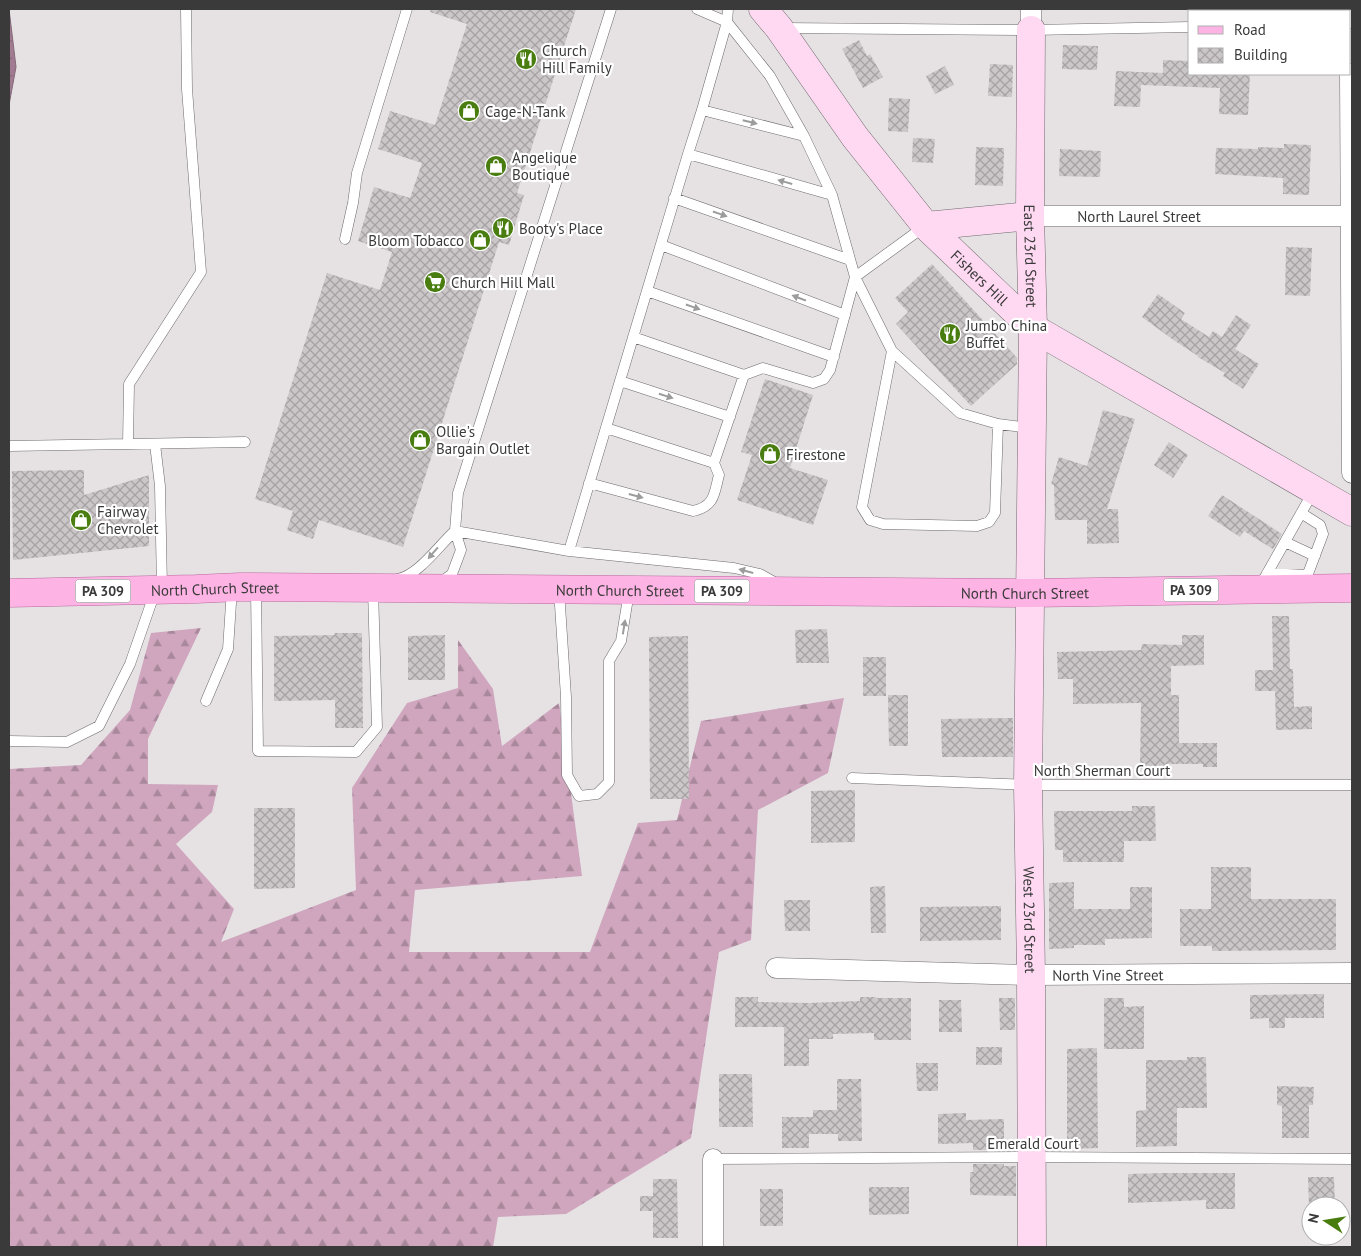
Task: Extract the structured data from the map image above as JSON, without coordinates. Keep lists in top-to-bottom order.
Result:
{
  "streets": {
    "main road": ["North Church Street", "PA 309"],
    "street": [
      "North Laurel Street",
      "East 23rd Street",
      "Fishers Hill",
      "West 23rd Street",
      "North Vine Street"
    ],
    "lane": ["North Sherman Court", "Emerald Court"]
  },
  "crossings": [
    ["North Laurel Street", "East 23rd Street"],
    ["North Laurel Street", "Fishers Hill"],
    ["East 23rd Street", "Fishers Hill"],
    ["East 23rd Street", "North Church Street"],
    ["East 23rd Street", "West 23rd Street"],
    ["North Church Street", "West 23rd Street"],
    ["North Sherman Court", "West 23rd Street"],
    ["West 23rd Street", "North Vine Street"],
    ["West 23rd Street", "Emerald Court"]
  ],
  "places": {
    "restaurant": ["Church Hill Family", "Booty's Place", "Jumbo China Buffet"],
    "shop": [
      "Cage-N-Tank",
      "Angelique Boutique",
      "Bloom Tobacco",
      "Ollie's Bargain Outlet",
      "Firestone",
      "Fairway Chevrolet"
    ],
    "supermarket": ["Church Hill Mall"]
  },
  "legend": ["Road", "Building"],
  "north": "left"
}
